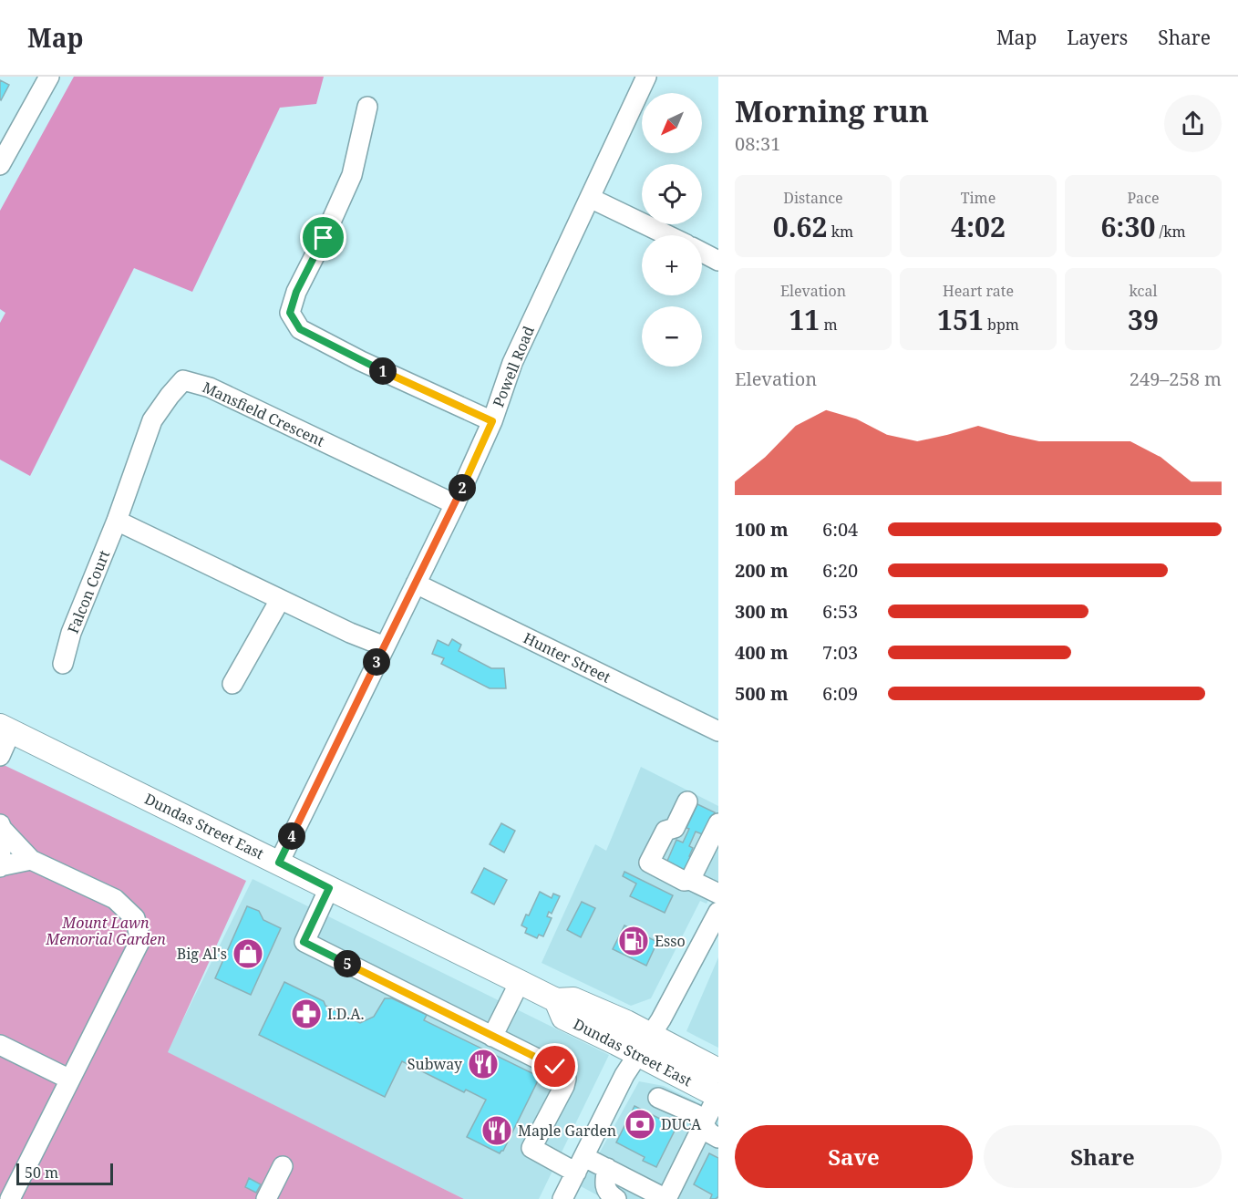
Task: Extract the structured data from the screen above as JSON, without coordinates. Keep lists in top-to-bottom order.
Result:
{
  "streets": {
    "main road": ["Dundas Street East"],
    "street": [
      "Powell Road",
      "Mansfield Crescent",
      "Falcon Court",
      "Hunter Street"
    ]
  },
  "crossings": [
    ["Powell Road", "Mansfield Crescent"],
    ["Powell Road", "Hunter Street"],
    ["Powell Road", "Dundas Street East"],
    ["Mansfield Crescent", "Falcon Court"]
  ],
  "parks": ["Mount Lawn Memorial Garden"],
  "places": {
    "fuel station": ["Esso"],
    "shop": ["Big Al's"],
    "pharmacy": ["I.D.A."],
    "restaurant": ["Subway", "Maple Garden"],
    "bank": ["DUCA"]
  },
  "scale_bar": "50 m",
  "north": "bottom left",
  "page": {
    "header": "Map",
    "nav": ["Map", "Layers", "Share"],
    "heading": ["Morning run", "08:31"],
    "map_buttons": ["+", "−"],
    "stats": [
      ["Distance", "0.62 km"],
      ["Time", "4:02"],
      ["Pace", "6:30 /km"],
      ["Elevation", "11 m"],
      ["Heart rate", "151 bpm"],
      ["kcal", "39"]
    ],
    "chart": ["Elevation", "249–258 m"],
    "pins": [
      "1",
      "2",
      "3",
      "4",
      "5"
    ],
    "list": [
      {
        "name": "100 m",
        "note": "6:04"
      },
      {
        "name": "200 m",
        "note": "6:20"
      },
      {
        "name": "300 m",
        "note": "6:53"
      },
      {
        "name": "400 m",
        "note": "7:03"
      },
      {
        "name": "500 m",
        "note": "6:09"
      }
    ],
    "buttons": ["Save", "Share"],
    "scale": "50 m"
  }
}
